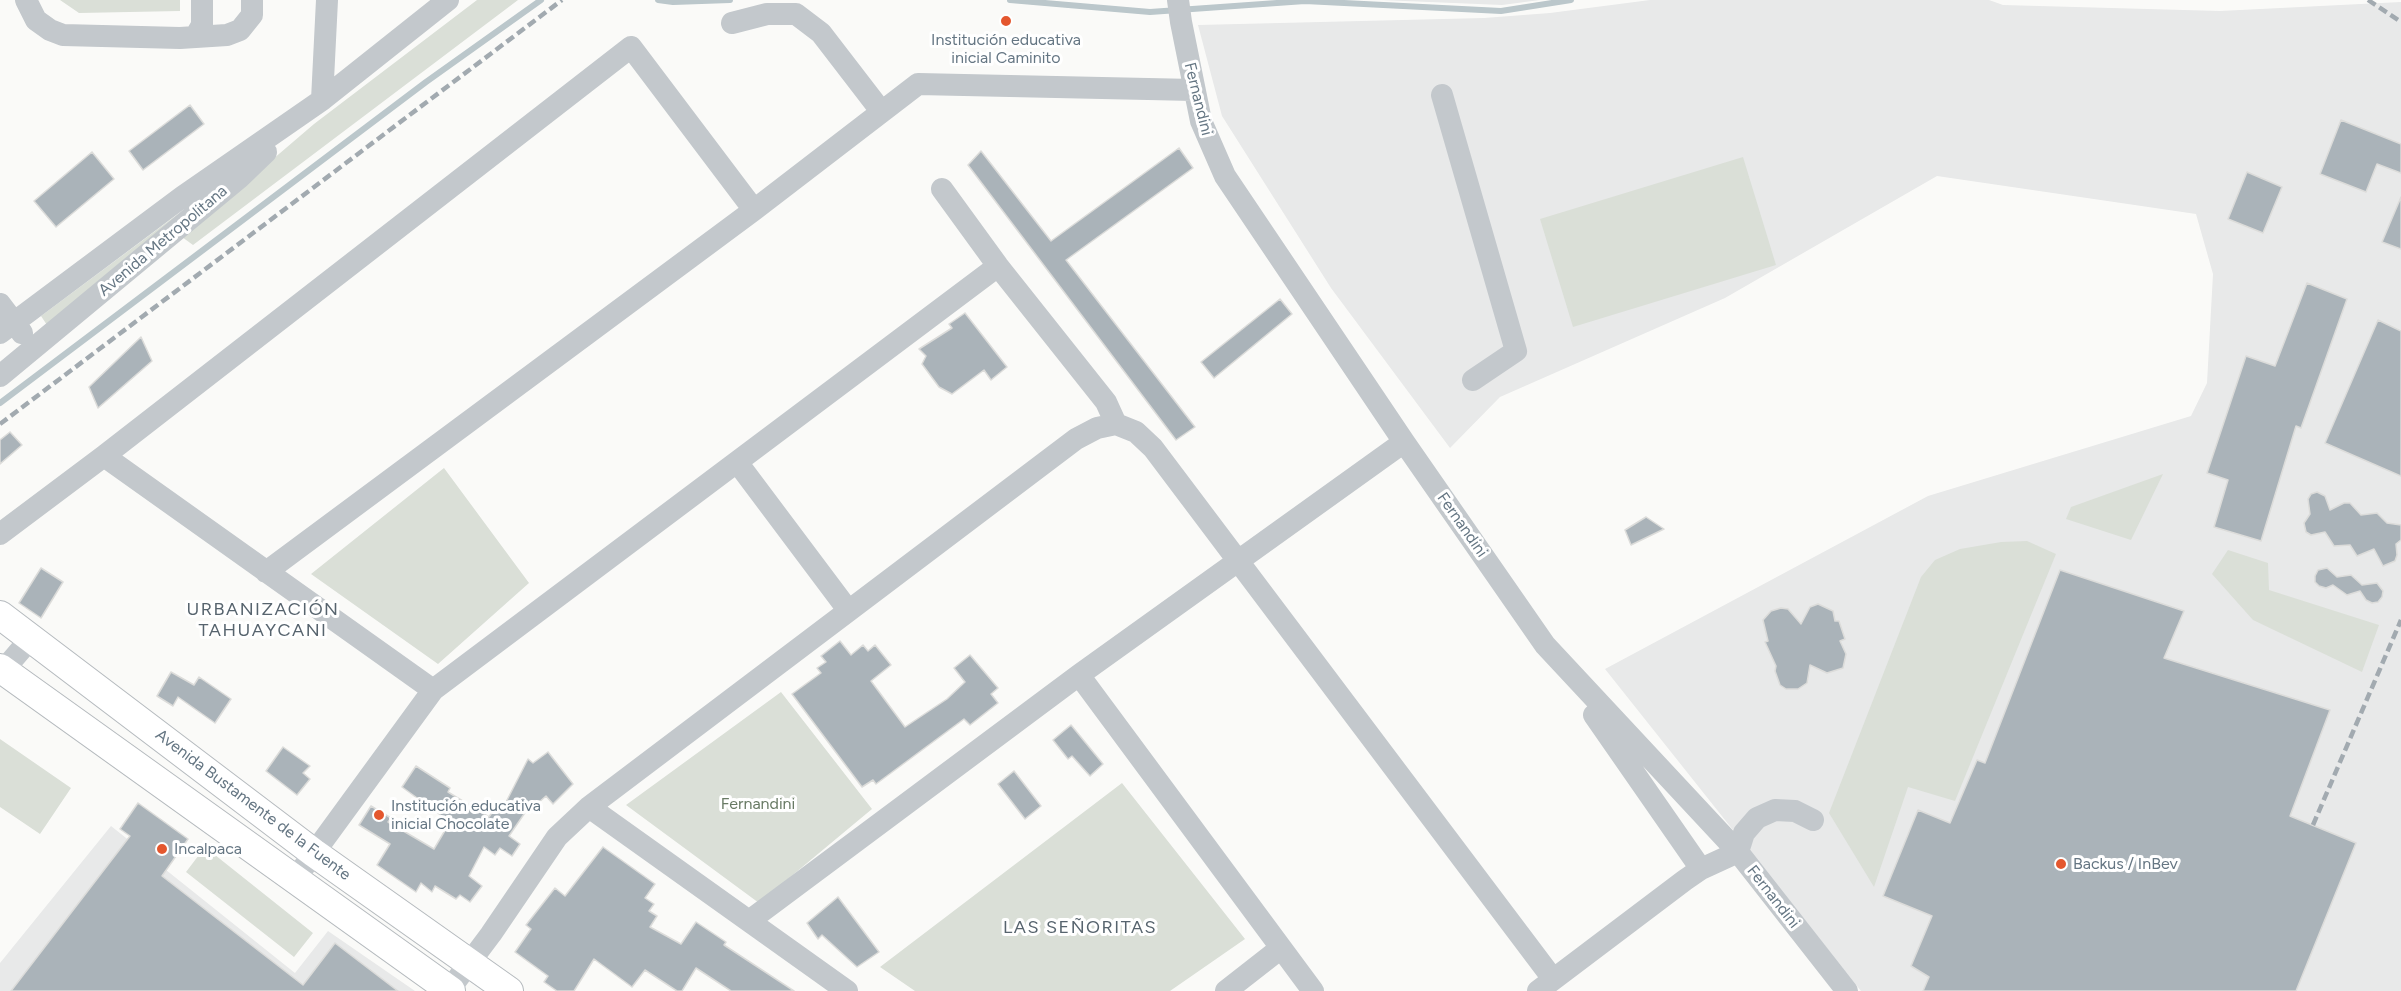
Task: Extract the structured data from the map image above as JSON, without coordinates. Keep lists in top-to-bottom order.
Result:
{
  "streets": {
    "main road": ["Avenida Bustamente de la Fuente"],
    "street": ["Fernandini", "Avenida Metropolitana"]
  },
  "districts": ["URBANIZACIÓN TAHUAYCANI", "LAS SEÑORITAS"],
  "parks": ["Fernandini"],
  "places": [
    "Institución educativa inicial Caminito",
    "Institución educativa inicial Chocolate",
    "Incalpaca",
    "Backus / InBev"
  ]
}
